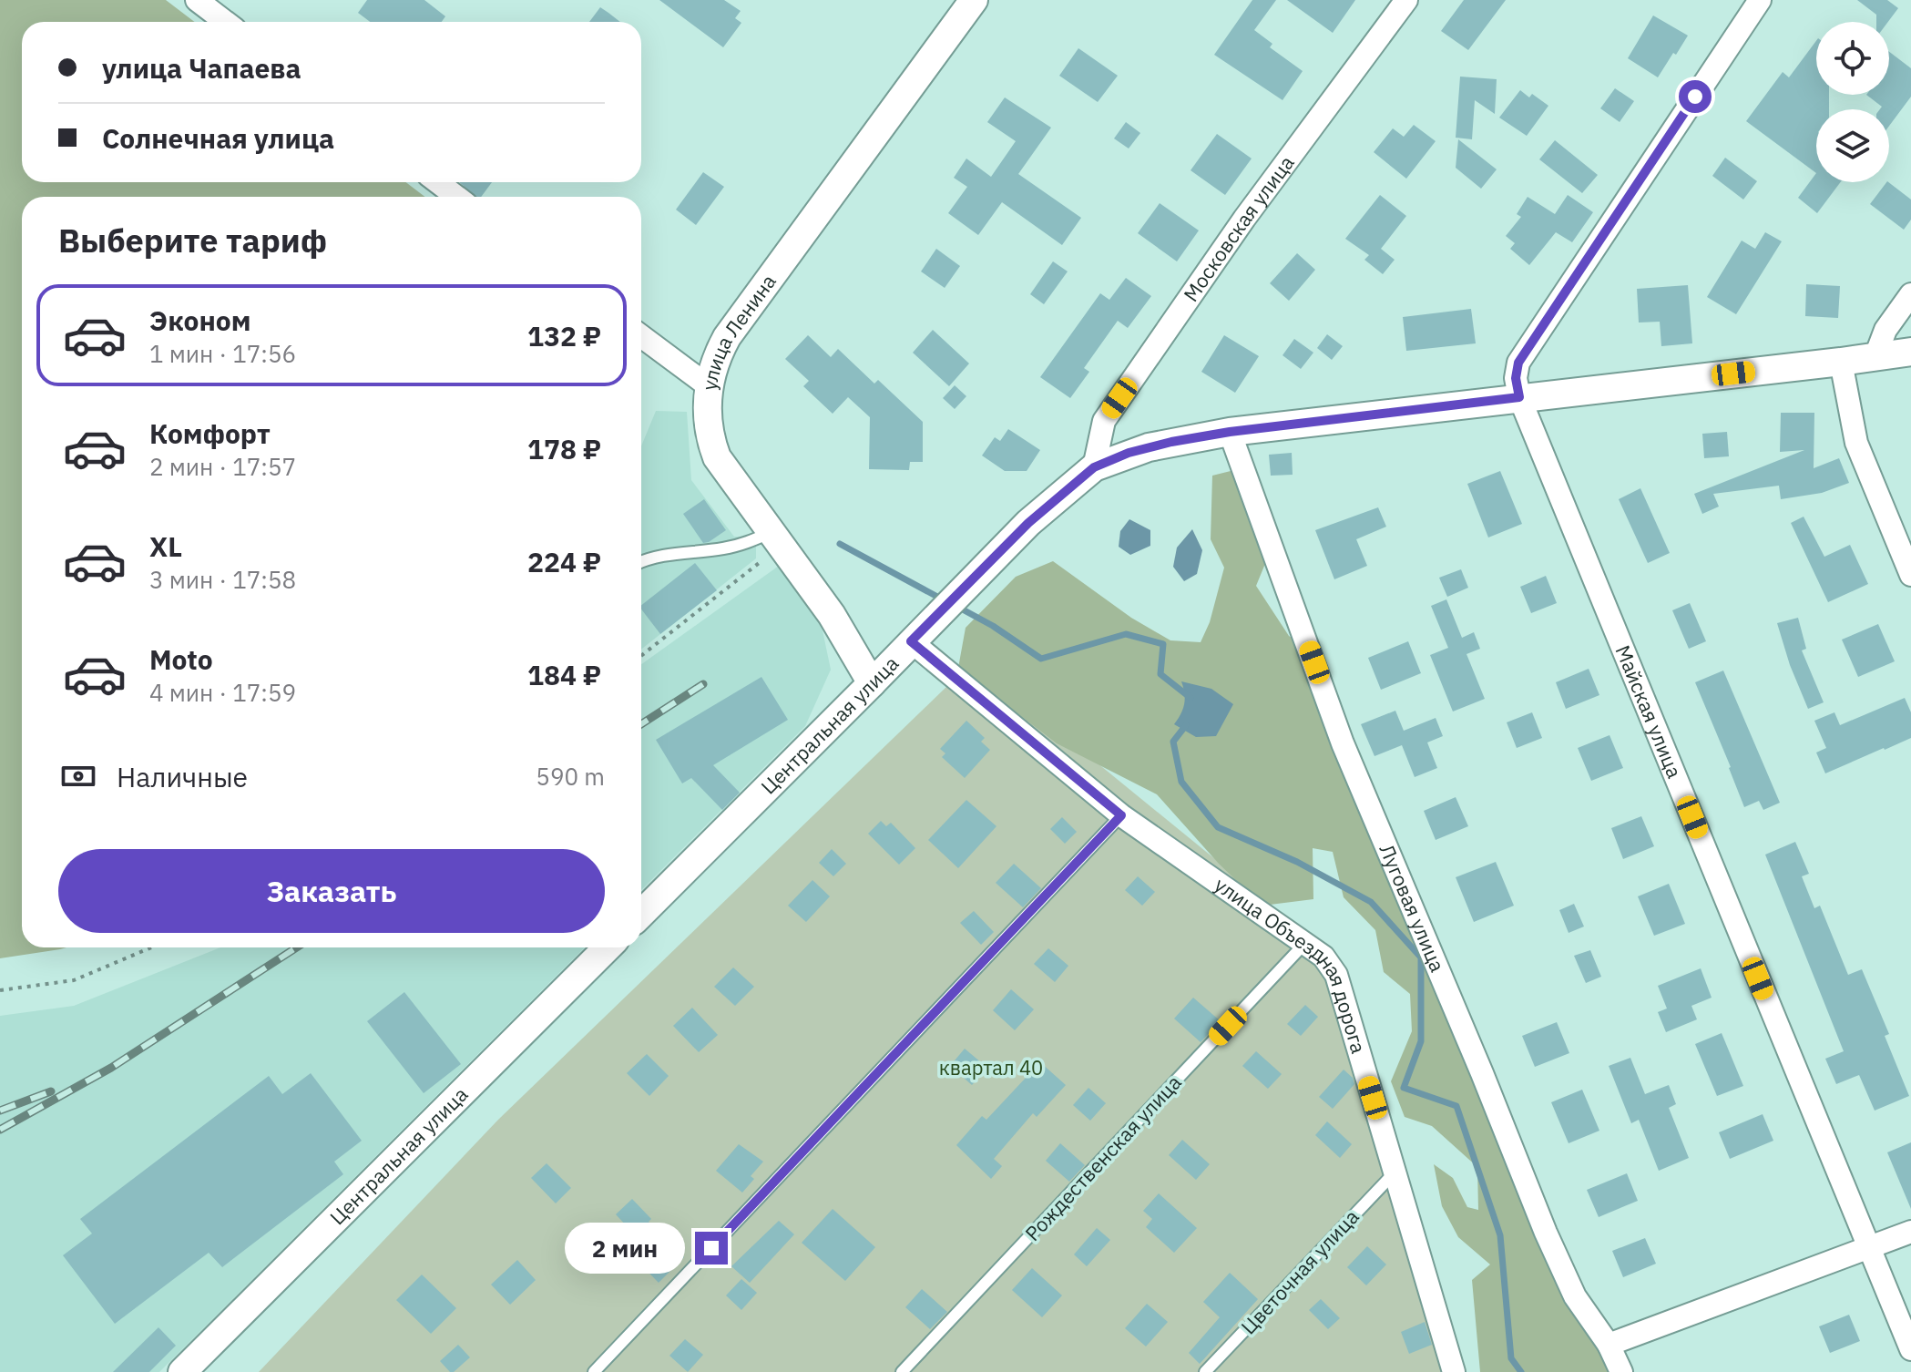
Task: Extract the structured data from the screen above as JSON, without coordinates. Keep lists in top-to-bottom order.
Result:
{
  "streets": {
    "street": [
      "Московская улица",
      "улица Ленина",
      "Майская улица",
      "Центральная улица",
      "Луговая улица",
      "улица Объездная дорога"
    ],
    "lane": ["Рождественская улица", "Цветочная улица"]
  },
  "crossings": [
    ["Московская улица", "Центральная улица"],
    ["улица Ленина", "Центральная улица"],
    ["Майская улица", "Центральная улица"],
    ["Центральная улица", "Луговая улица"],
    ["Центральная улица", "улица Объездная дорога"],
    ["улица Объездная дорога", "Рождественская улица"],
    ["улица Объездная дорога", "Цветочная улица"]
  ],
  "parks": ["квартал 40"],
  "page": {
    "banner": ["улица Чапаева", "Солнечная улица"],
    "heading": "Выберите тариф",
    "list": [
      {
        "name": "Эконом",
        "note": "1 мин · 17:56",
        "value": "132 ₽"
      },
      {
        "name": "Комфорт",
        "note": "2 мин · 17:57",
        "value": "178 ₽"
      },
      {
        "name": "XL",
        "note": "3 мин · 17:58",
        "value": "224 ₽"
      },
      {
        "name": "Moto",
        "note": "4 мин · 17:59",
        "value": "184 ₽"
      }
    ],
    "pay": ["Наличные", "590 m"],
    "buttons": "Заказать",
    "bubble": "2 мин"
  }
}
